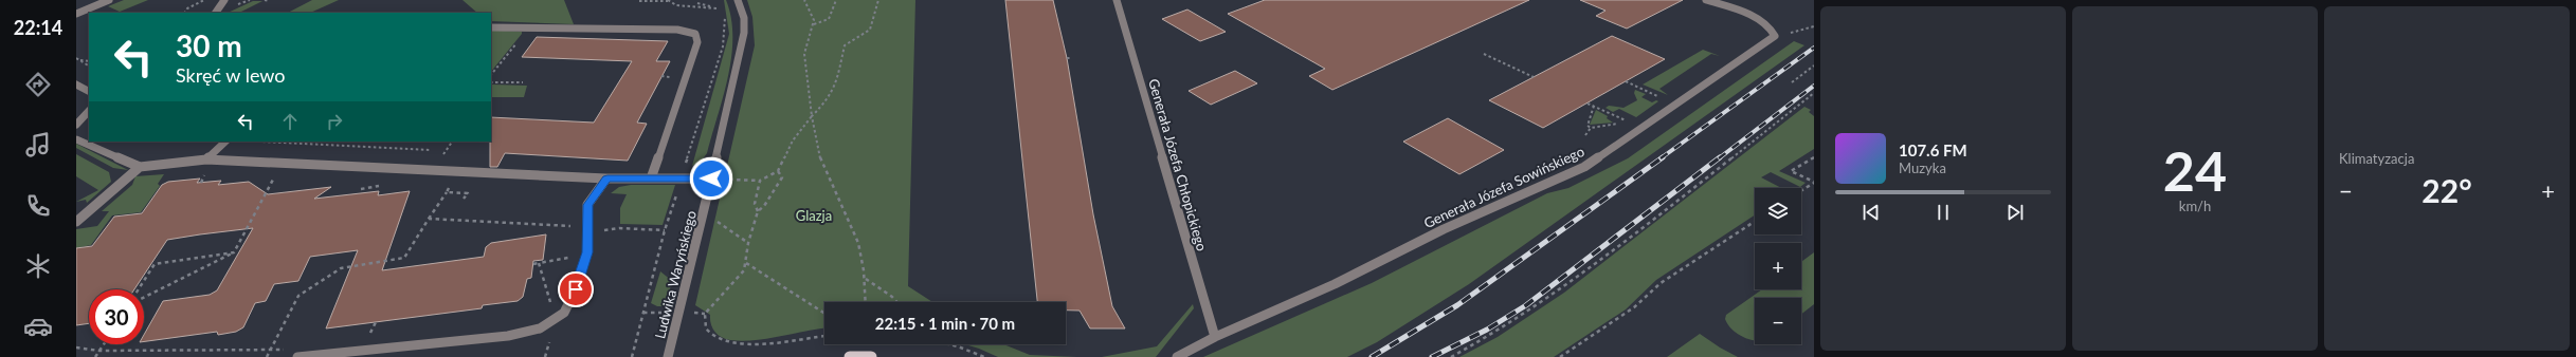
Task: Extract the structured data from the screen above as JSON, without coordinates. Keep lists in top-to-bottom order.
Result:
{
  "streets": {
    "street": ["Generała Józefa Chłopickiego", "Generała Józefa Sowińskiego", "Ludwika Waryńskiego"]
  },
  "crossings": [
    ["Generała Józefa Chłopickiego", "Generała Józefa Sowińskiego"]
  ],
  "parks": ["Glazja"],
  "page": {
    "tabs": "22:14",
    "tile": [
      ["24", "km/h"],
      "Klimatyzacja"
    ],
    "turn": ["30 m", "Skręć w lewo"],
    "song": ["107.6 FM", "Muzyka"],
    "heat": ["−", "22°", "+"],
    "map_buttons": ["+", "−"],
    "limit": "30",
    "trip": "22:15 · 1 min · 70 m"
  }
}
